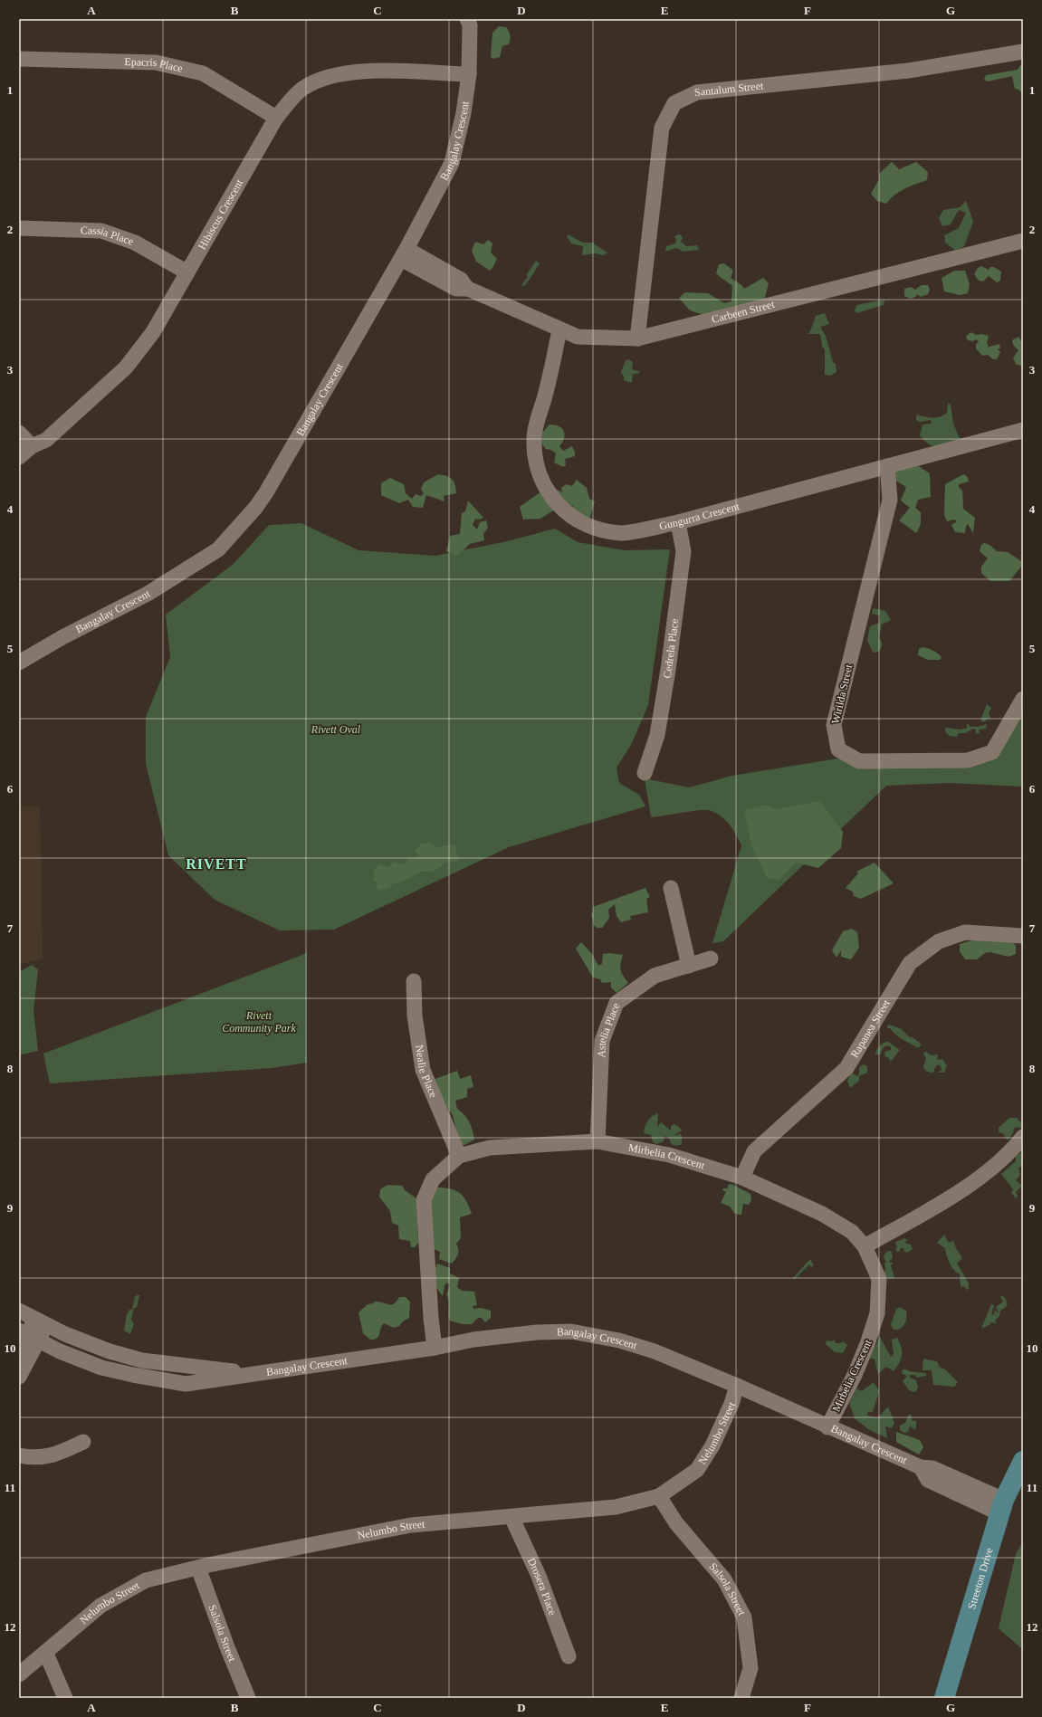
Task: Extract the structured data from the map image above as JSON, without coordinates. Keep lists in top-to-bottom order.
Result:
{
  "streets": {
    "main road": ["Streeton Drive"],
    "street": [
      "Epacris Place",
      "Santalum Street",
      "Bangalay Crescent",
      "Hibiscus Crescent",
      "Cassia Place",
      "Carbeen Street",
      "Gungurra Crescent",
      "Cedrela Place",
      "Wirilda Street",
      "Rapanea Street",
      "Astelia Place",
      "Nealie Place",
      "Mirbelia Crescent",
      "Nelumbo Street",
      "Drosera Place",
      "Salsola Street"
    ]
  },
  "crossings": [
    ["Epacris Place", "Hibiscus Crescent"],
    ["Santalum Street", "Carbeen Street"],
    ["Bangalay Crescent", "Hibiscus Crescent"],
    ["Bangalay Crescent", "Carbeen Street"],
    ["Bangalay Crescent", "Mirbelia Crescent"],
    ["Bangalay Crescent", "Nelumbo Street"],
    ["Bangalay Crescent", "Streeton Drive"],
    ["Hibiscus Crescent", "Cassia Place"],
    ["Carbeen Street", "Gungurra Crescent"],
    ["Gungurra Crescent", "Cedrela Place"],
    ["Gungurra Crescent", "Wirilda Street"],
    ["Rapanea Street", "Mirbelia Crescent"],
    ["Astelia Place", "Mirbelia Crescent"],
    ["Nealie Place", "Mirbelia Crescent"],
    ["Nelumbo Street", "Drosera Place"],
    ["Nelumbo Street", "Salsola Street"]
  ],
  "districts": ["RIVETT"],
  "parks": ["Rivett Oval", "Rivett Community Park"],
  "grid": {
    "columns": [
      "A",
      "B",
      "C",
      "D",
      "E",
      "F",
      "G"
    ],
    "rows": [
      "1",
      "2",
      "3",
      "4",
      "5",
      "6",
      "7",
      "8",
      "9",
      "10",
      "11",
      "12"
    ]
  }
}
